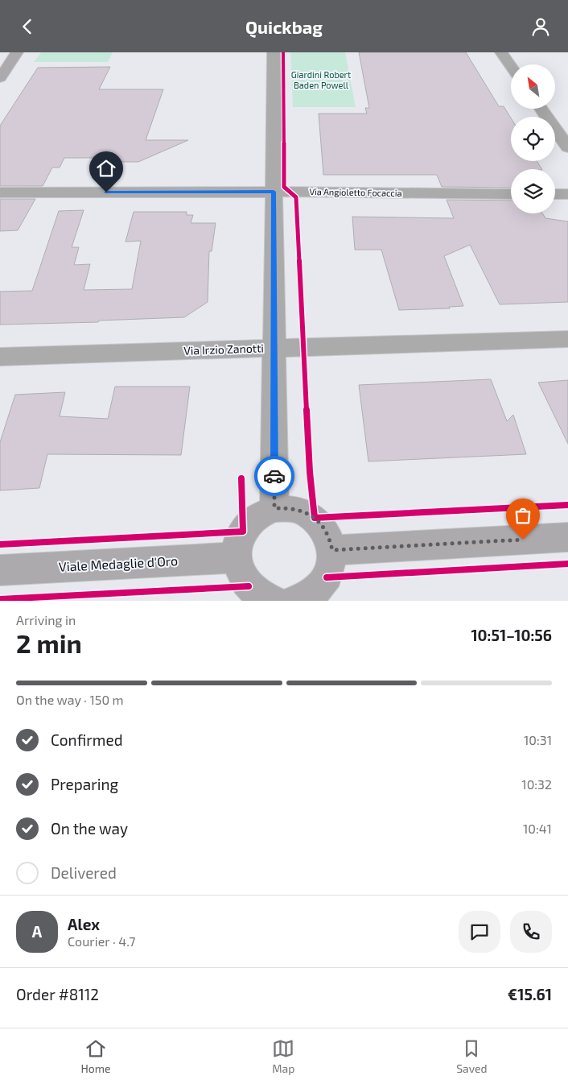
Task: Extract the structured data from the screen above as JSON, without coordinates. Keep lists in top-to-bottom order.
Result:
{
  "streets": {
    "street": ["Via Angioletto Focaccia", "Via Irzio Zanotti", "Viale Medaglie d'Oro"]
  },
  "parks": ["Giardini Robert Baden Powell"],
  "north": "top left",
  "page": {
    "header": "Quickbag",
    "heading": ["2 min", "Arriving in", "10:51–10:56"],
    "panel": [
      "Alex",
      "Courier · 4.7",
      "Order #8112",
      "€15.61"
    ],
    "bar": "On the way · 150 m",
    "list": [
      ["Confirmed", "10:31"],
      ["Preparing", "10:32"],
      ["On the way", "10:41"],
      "Delivered"
    ],
    "round": "A",
    "tabs": ["Home", "Map", "Saved"]
  }
}
